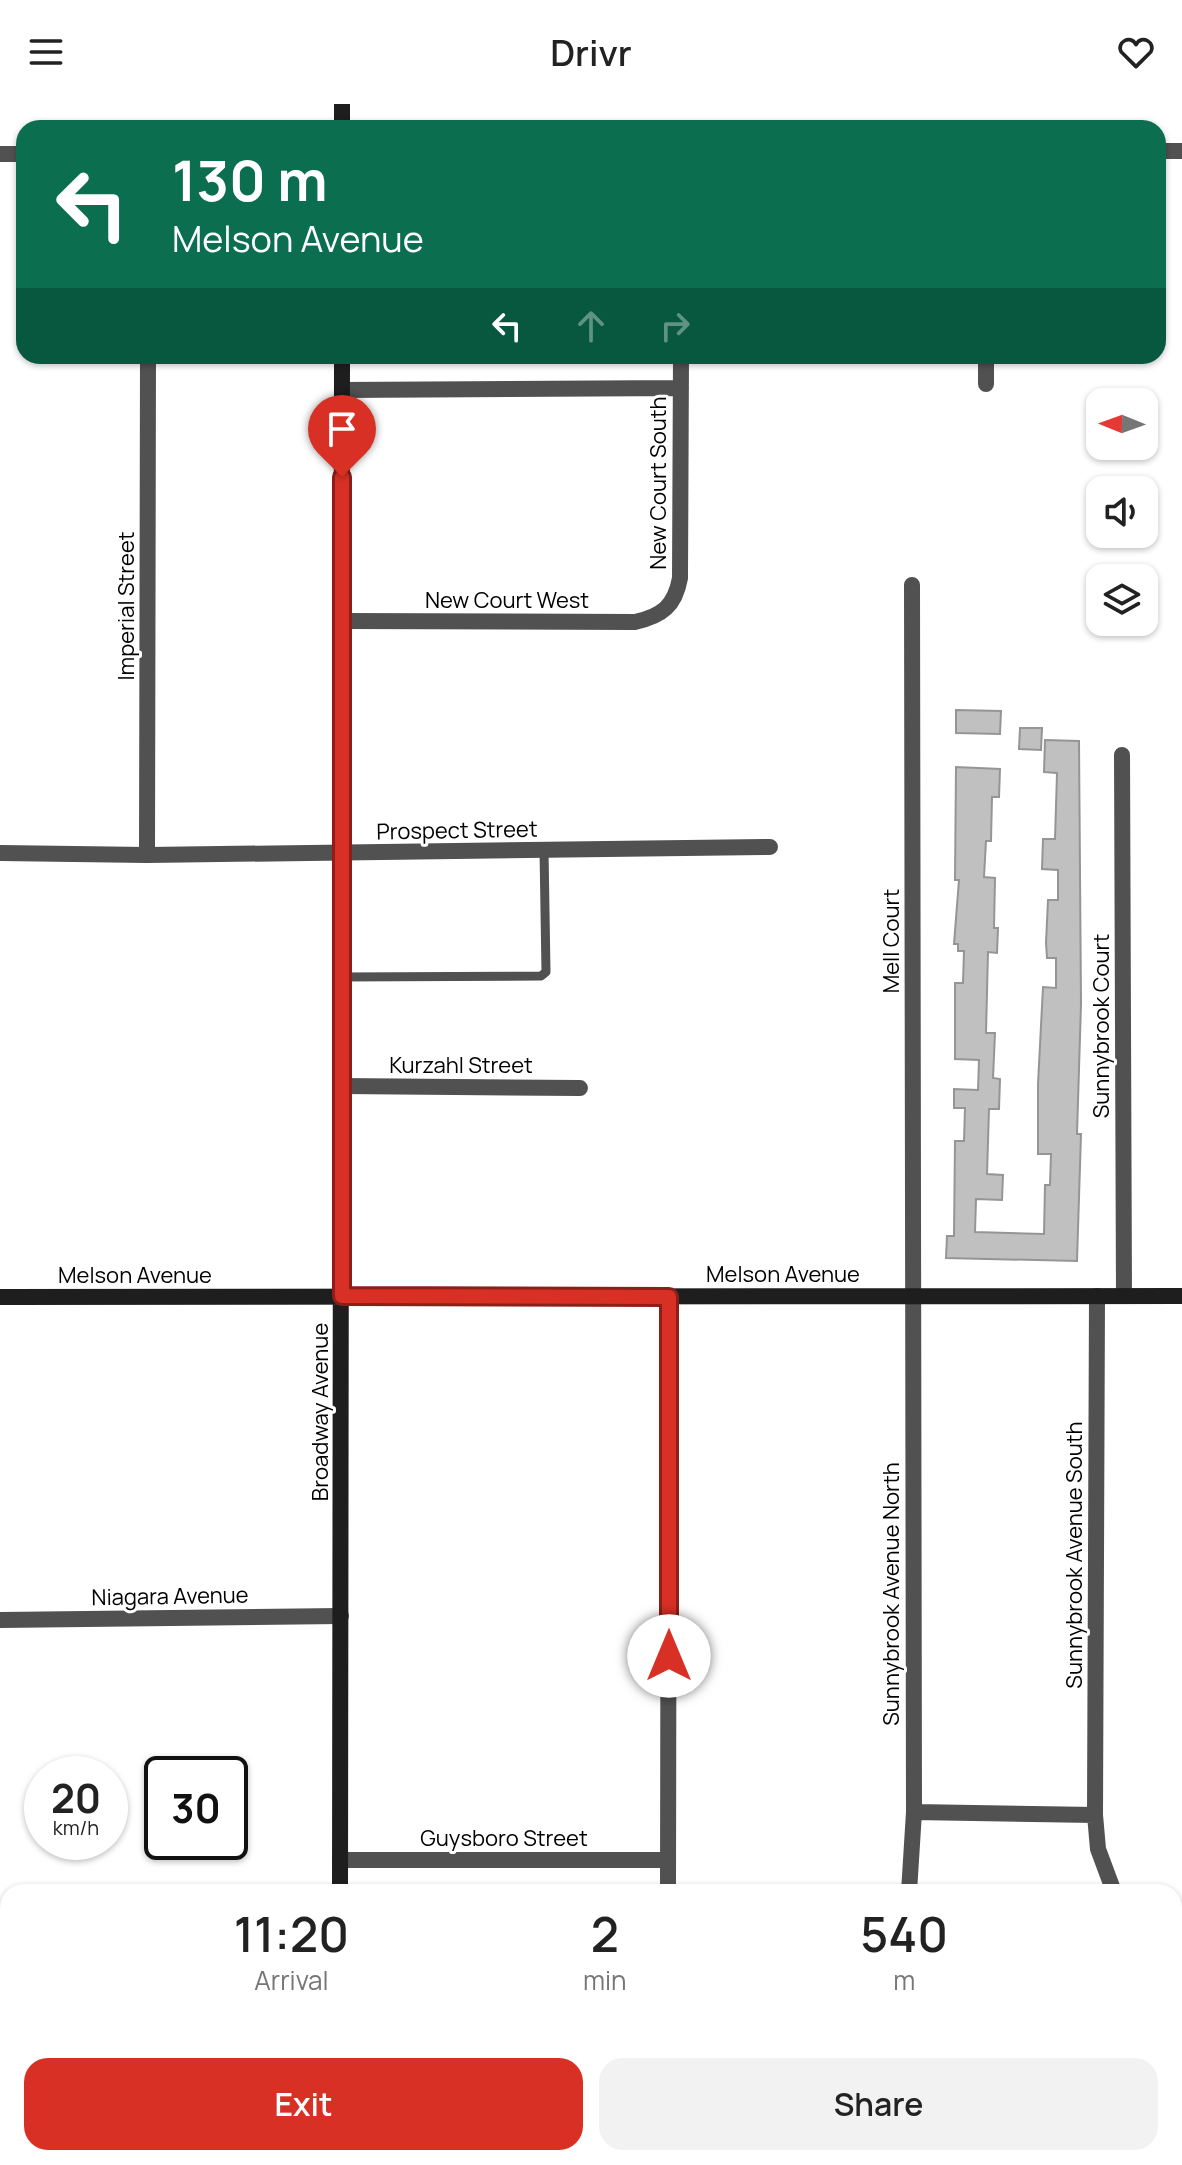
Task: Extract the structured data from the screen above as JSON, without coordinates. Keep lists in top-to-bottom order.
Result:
{
  "streets": {
    "street": [
      "New Court South",
      "New Court West",
      "Imperial Street",
      "Prospect Street",
      "Mell Court",
      "Sunnybrook Court",
      "Kurzahl Street",
      "Melson Avenue",
      "Broadway Avenue",
      "Sunnybrook Avenue South",
      "Sunnybrook Avenue North",
      "Niagara Avenue",
      "Guysboro Street"
    ]
  },
  "crossings": [
    ["New Court South", "New Court West"],
    ["New Court West", "Broadway Avenue"],
    ["Imperial Street", "Prospect Street"],
    ["Prospect Street", "Broadway Avenue"],
    ["Mell Court", "Melson Avenue"],
    ["Mell Court", "Sunnybrook Avenue North"],
    ["Sunnybrook Court", "Melson Avenue"],
    ["Kurzahl Street", "Broadway Avenue"],
    ["Melson Avenue", "Broadway Avenue"],
    ["Melson Avenue", "Sunnybrook Avenue South"],
    ["Melson Avenue", "Sunnybrook Avenue North"],
    ["Broadway Avenue", "Niagara Avenue"],
    ["Broadway Avenue", "Guysboro Street"]
  ],
  "north": "left",
  "page": {
    "header": "Drivr",
    "turn": ["130 m", "Melson Avenue"],
    "speed": "20 km/h",
    "limit": "30",
    "eta": [
      "11:20",
      "Arrival",
      "2",
      "min",
      "540",
      "m"
    ],
    "buttons": ["Exit", "Share"]
  }
}
